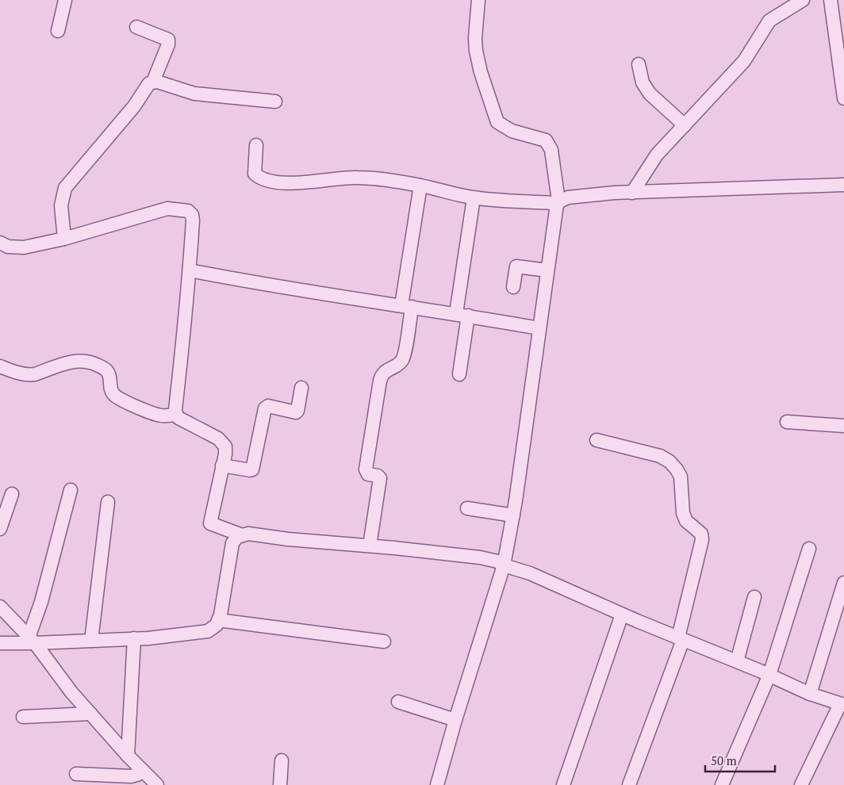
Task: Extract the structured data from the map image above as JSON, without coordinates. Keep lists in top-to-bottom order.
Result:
{
  "scale_bar": "50 m"
}
